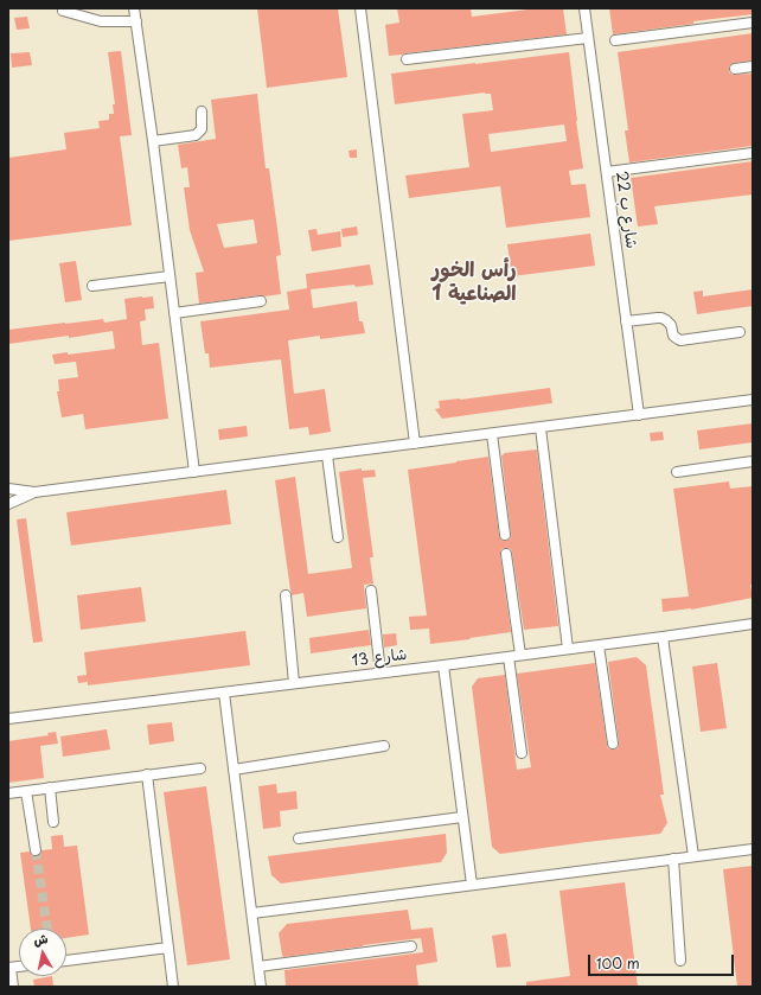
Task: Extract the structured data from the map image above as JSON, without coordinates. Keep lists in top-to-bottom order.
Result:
{
  "streets": {
    "street": ["شارع ب 22", "شارع 13"]
  },
  "districts": ["رأس الخور الصناعية 1"],
  "scale_bar": "100 m",
  "north": "top"
}
